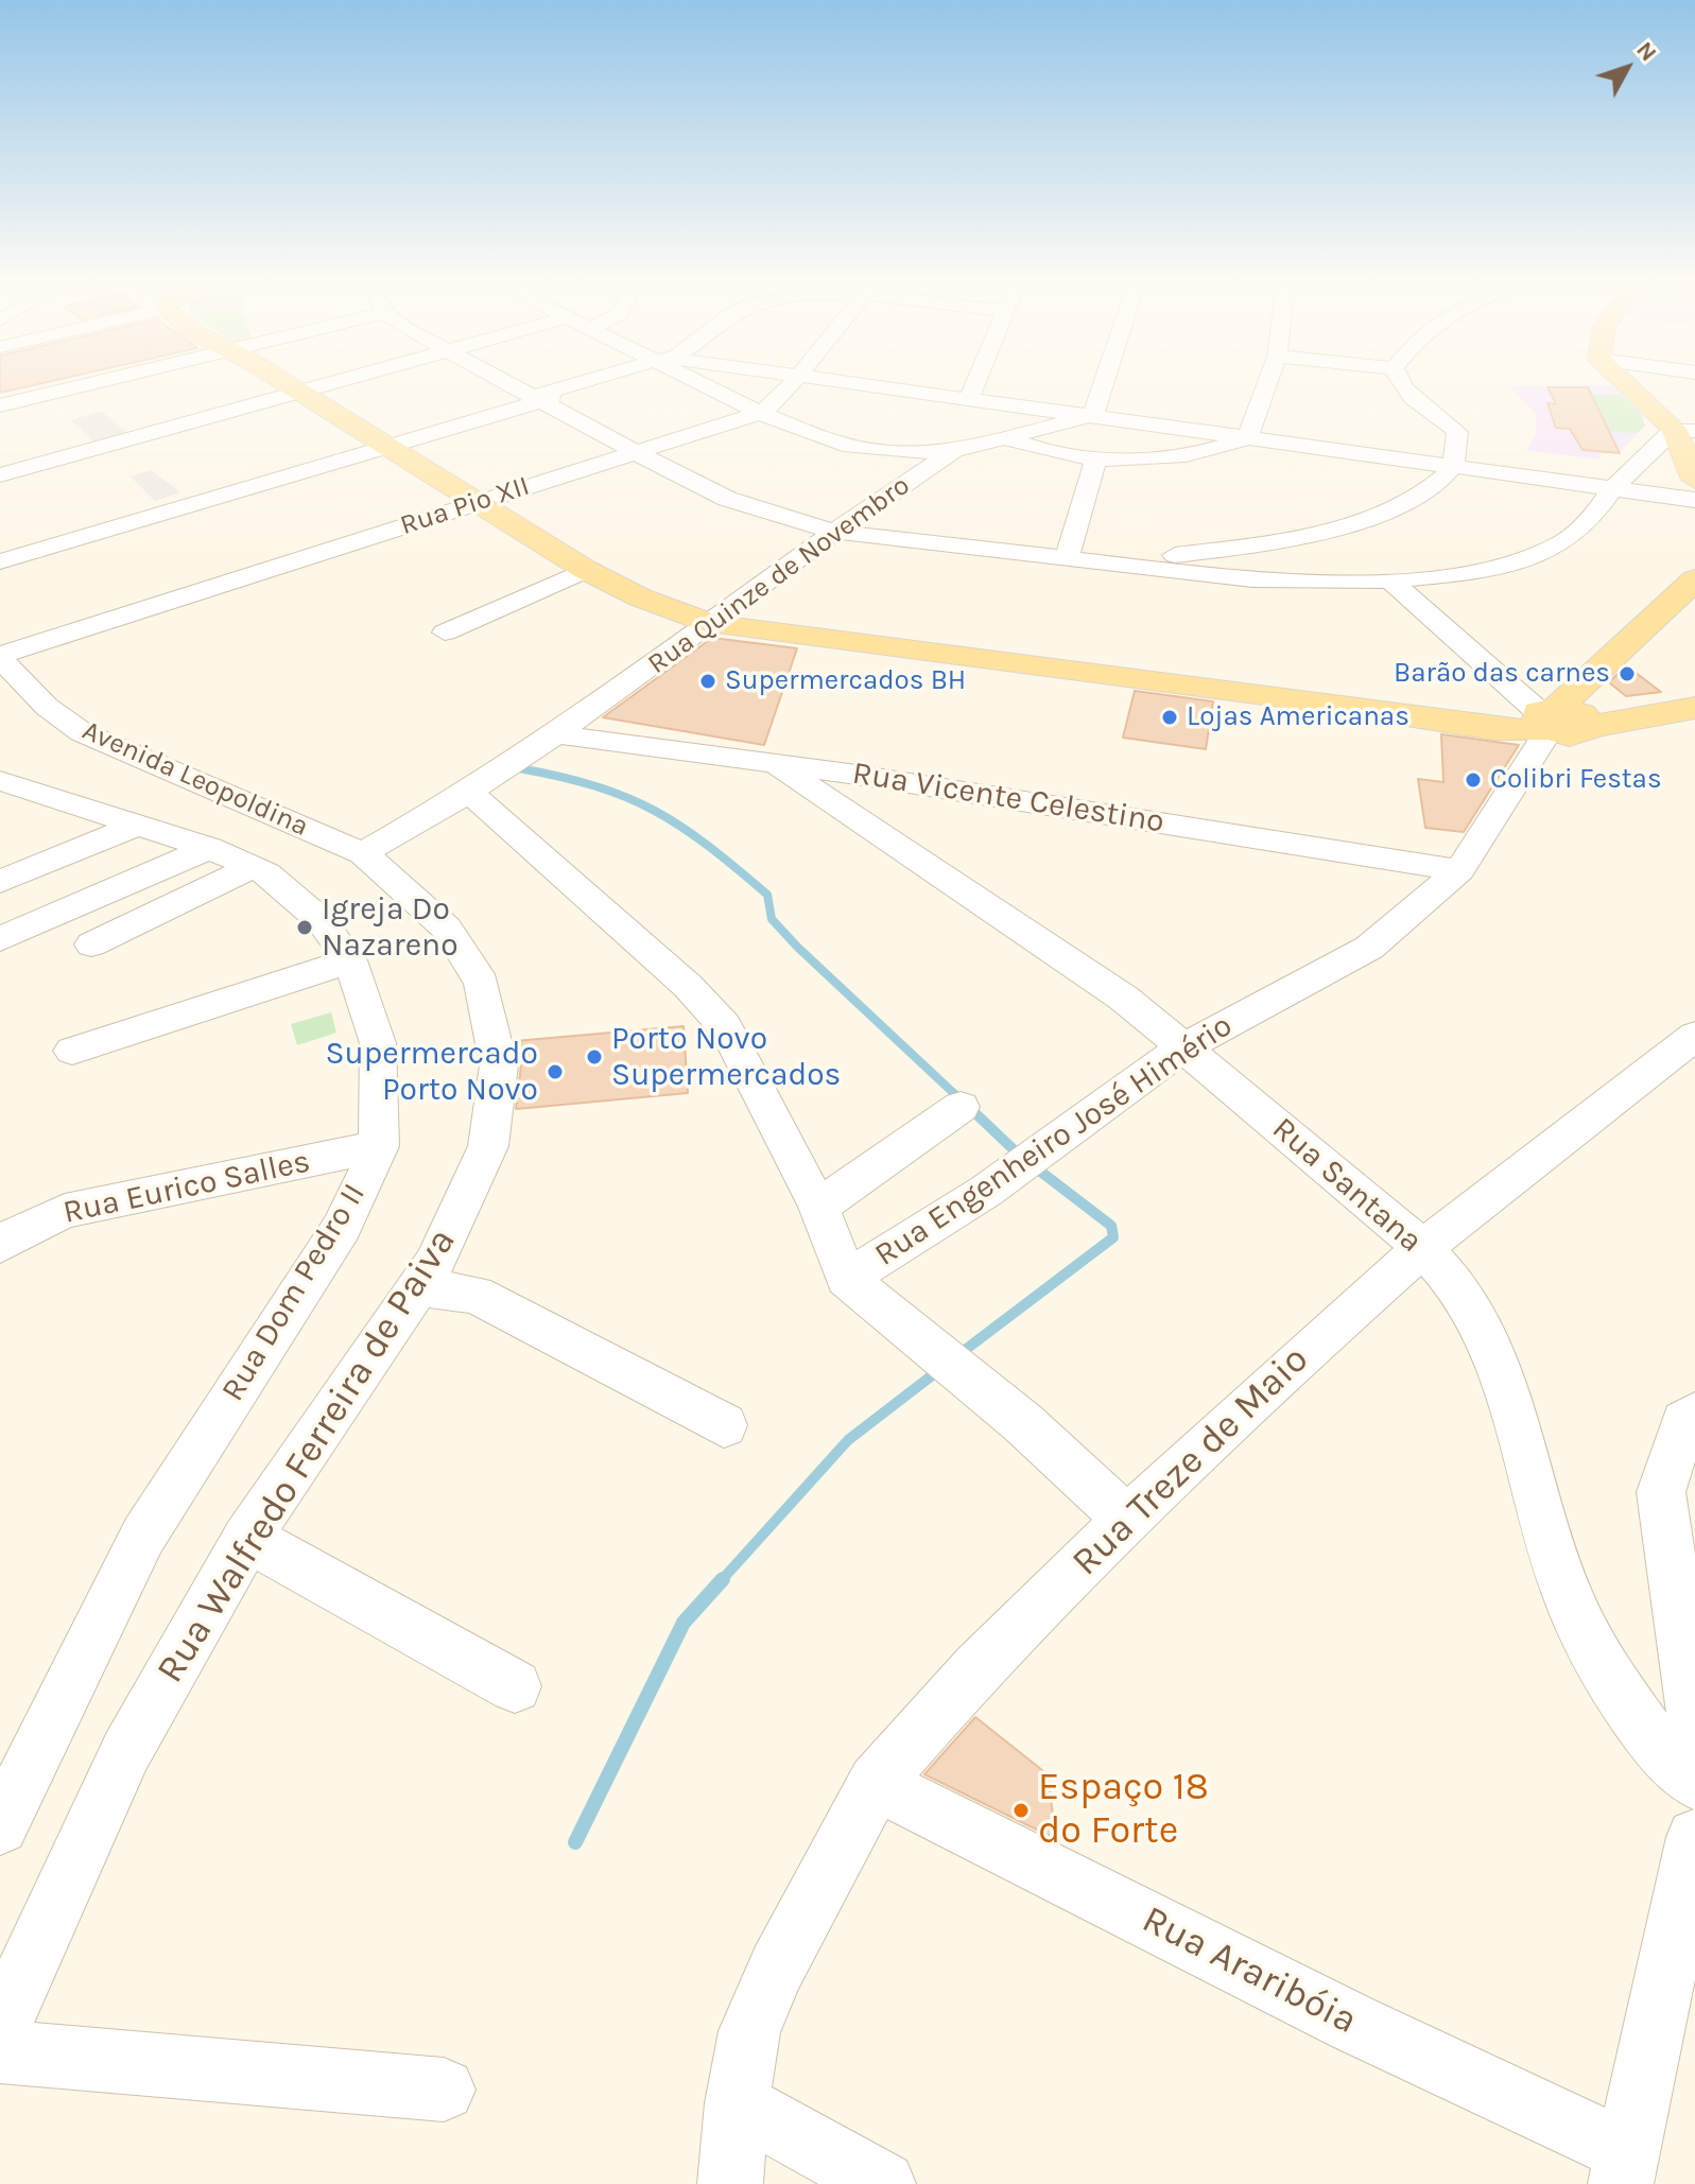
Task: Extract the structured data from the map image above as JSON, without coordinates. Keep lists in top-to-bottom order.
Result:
{
  "streets": {
    "street": [
      "Rua Pio XII",
      "Rua Quinze de Novembro",
      "Avenida Leopoldina",
      "Rua Vicente Celestino",
      "Rua Engenheiro José Himério",
      "Rua Santana",
      "Rua Eurico Salles",
      "Rua Dom Pedro II",
      "Rua Walfredo Ferreira de Paiva",
      "Rua Treze de Maio",
      "Rua Araribóia"
    ]
  },
  "crossings": [
    ["Rua Pio XII", "Avenida Leopoldina"],
    ["Rua Quinze de Novembro", "Avenida Leopoldina"],
    ["Rua Quinze de Novembro", "Rua Vicente Celestino"],
    ["Rua Quinze de Novembro", "Rua Walfredo Ferreira de Paiva"],
    ["Avenida Leopoldina", "Rua Walfredo Ferreira de Paiva"],
    ["Rua Vicente Celestino", "Rua Engenheiro José Himério"],
    ["Rua Vicente Celestino", "Rua Santana"],
    ["Rua Engenheiro José Himério", "Rua Santana"],
    ["Rua Santana", "Rua Treze de Maio"],
    ["Rua Eurico Salles", "Rua Dom Pedro II"],
    ["Rua Treze de Maio", "Rua Araribóia"]
  ],
  "places": [
    "Barão das carnes",
    "Supermercados BH",
    "Lojas Americanas",
    "Colibri Festas",
    "Igreja Do Nazareno",
    "Porto Novo Supermercados",
    "Supermercado Porto Novo",
    "Espaço 18 do Forte"
  ],
  "north": "top right"
}
